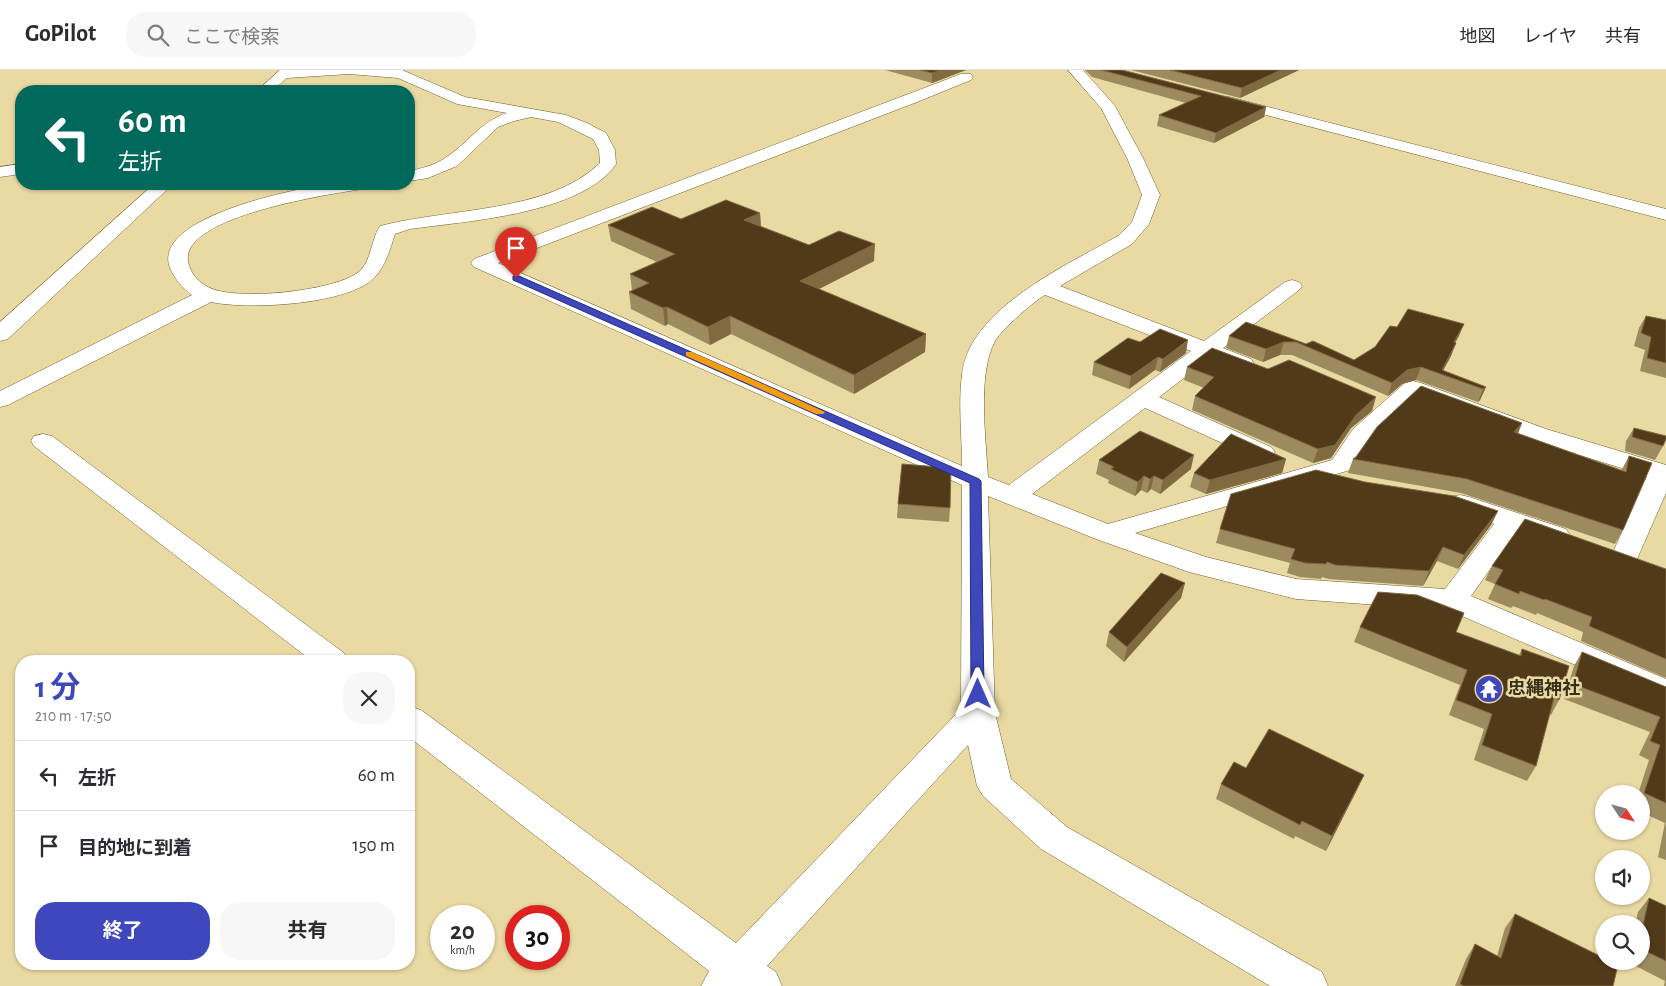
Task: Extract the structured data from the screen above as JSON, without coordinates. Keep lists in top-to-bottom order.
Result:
{
  "places": {
    "temple": ["忠縄神社"]
  },
  "north": "bottom right",
  "page": {
    "header": "GoPilot",
    "search": "ここで検索",
    "nav": ["地図", "レイヤ", "共有"],
    "turn": ["60 m", "左折"],
    "heading": ["1 分", "210 m · 17:50"],
    "list": [
      {
        "name": "左折",
        "value": "60 m"
      },
      {
        "name": "目的地に到着",
        "value": "150 m"
      }
    ],
    "buttons": ["終了", "共有"],
    "speed": "20 km/h",
    "limit": "30"
  }
}
